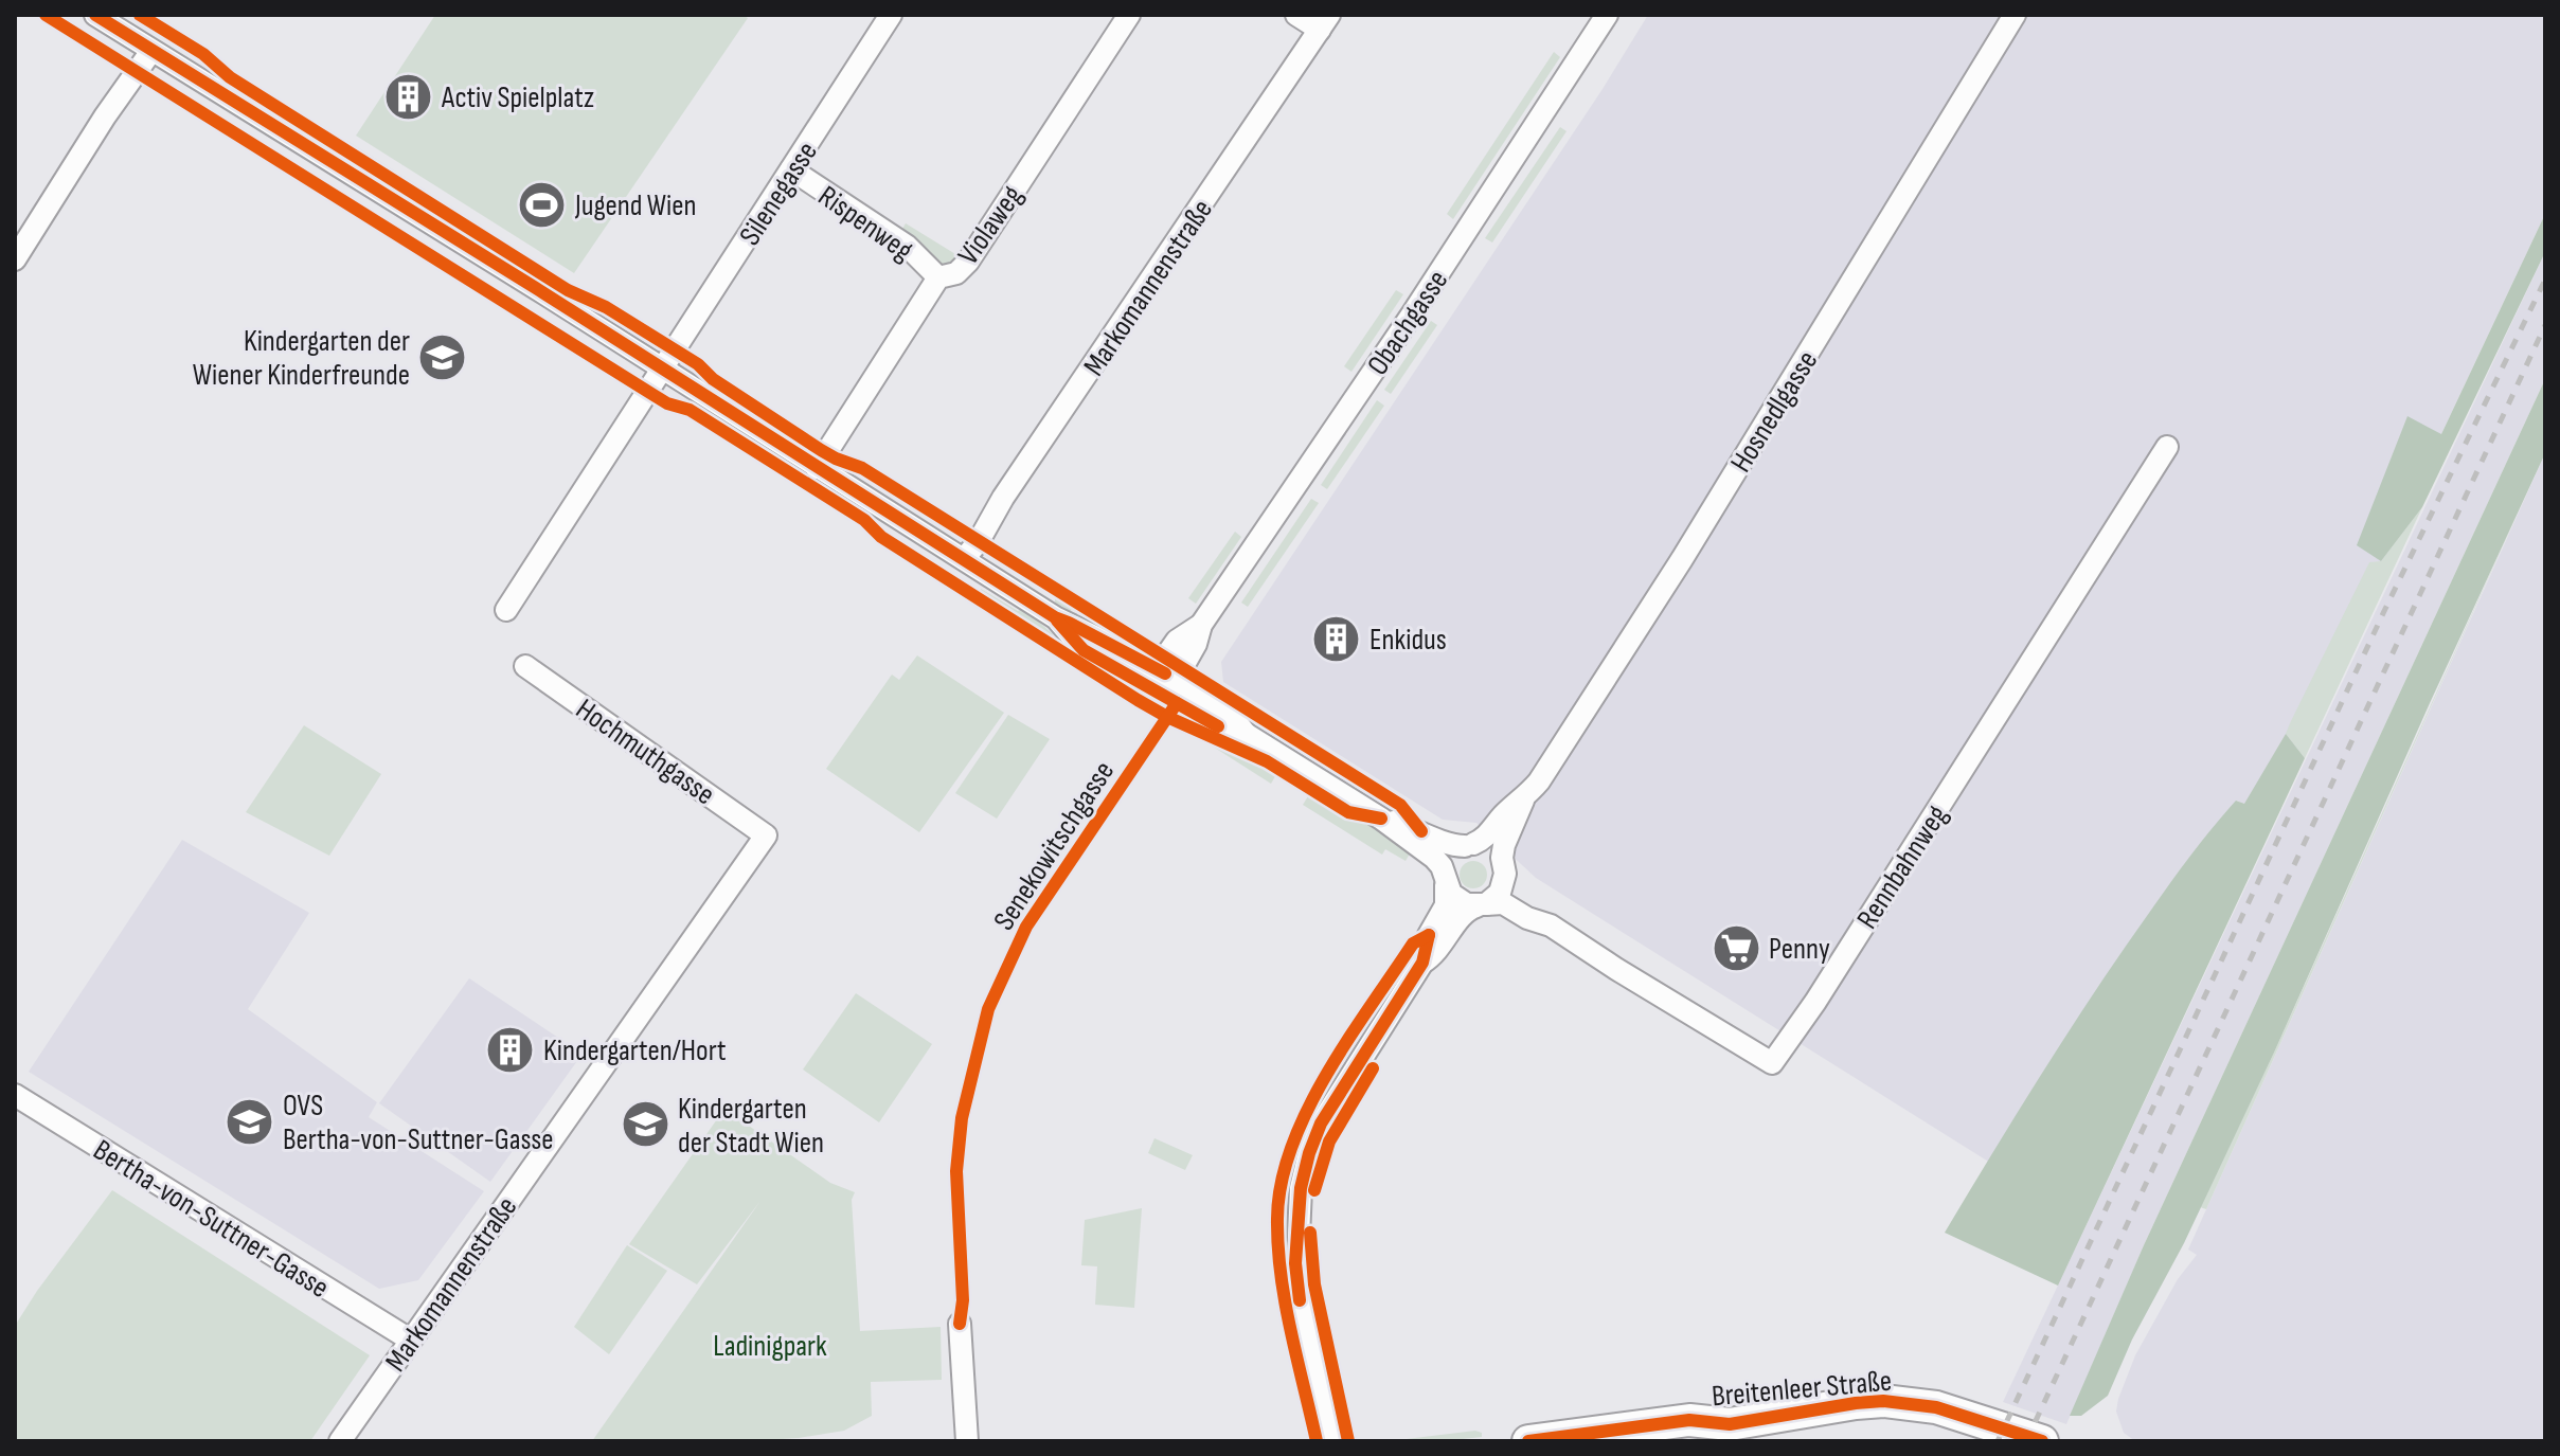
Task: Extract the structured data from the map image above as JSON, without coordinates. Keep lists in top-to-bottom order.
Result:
{
  "streets": {
    "main road": ["Breitenleer Straße"],
    "street": [
      "Silenegasse",
      "Rispenweg",
      "Violaweg",
      "Markomannenstraße",
      "Obachgasse",
      "Hosnedlgasse",
      "Hochmuthgasse",
      "Rennbahnweg",
      "Bertha-von-Suttner-Gasse"
    ],
    "cycle path": ["Senekowitschgasse"]
  },
  "crossings": [
    ["Silenegasse", "Rispenweg"],
    ["Rispenweg", "Violaweg"],
    ["Markomannenstraße", "Hochmuthgasse"],
    ["Markomannenstraße", "Bertha-von-Suttner-Gasse"],
    ["Hosnedlgasse", "Rennbahnweg"]
  ],
  "parks": ["Ladinigpark"],
  "places": {
    "building": ["Activ Spielplatz", "Enkidus", "Kindergarten/Hort"],
    "sports": ["Jugend Wien"],
    "school or university": ["Kindergarten der Wiener Kinderfreunde", "OVS Bertha-von-Suttner-Gasse", "Kindergarten der Stadt Wien"],
    "supermarket": ["Penny"]
  }
}
